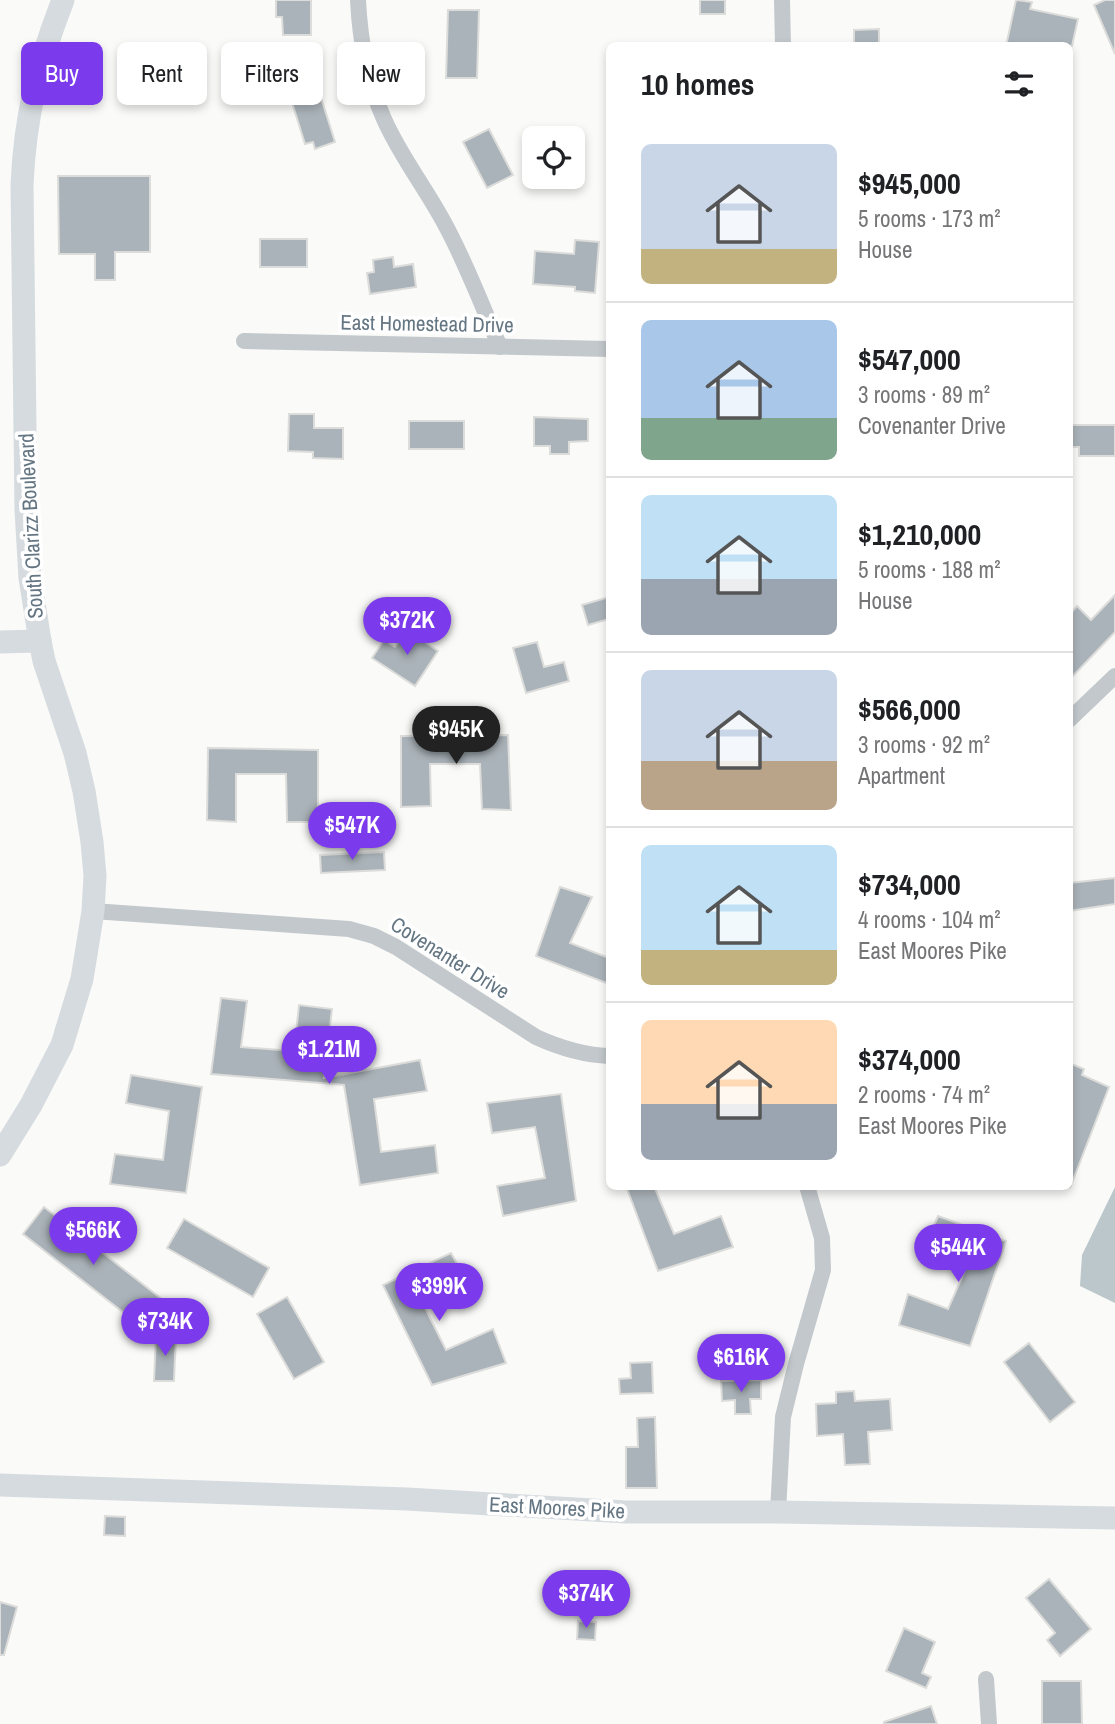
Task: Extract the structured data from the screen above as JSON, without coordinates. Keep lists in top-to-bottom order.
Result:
{
  "streets": {
    "street": [
      "East Homestead Drive",
      "South Clarizz Boulevard",
      "Covenanter Drive",
      "East Moores Pike"
    ]
  },
  "crossings": [
    ["South Clarizz Boulevard", "Covenanter Drive"]
  ],
  "page": {
    "chip": [
      "Buy",
      "Rent",
      "Filters",
      "New"
    ],
    "heading": "10 homes",
    "list": [
      {
        "name": "$945,000",
        "note": "5 rooms · 173 m² · House"
      },
      {
        "name": "$547,000",
        "note": "3 rooms · 89 m² · Covenanter Drive"
      },
      {
        "name": "$1,210,000",
        "note": "5 rooms · 188 m² · House"
      },
      {
        "name": "$566,000",
        "note": "3 rooms · 92 m² · Apartment"
      },
      {
        "name": "$734,000",
        "note": "4 rooms · 104 m² · East Moores Pike"
      },
      {
        "name": "$374,000",
        "note": "2 rooms · 74 m² · East Moores Pike"
      }
    ],
    "price": [
      "$372K",
      "$945K",
      "$547K",
      "$1.21M",
      "$566K",
      "$544K",
      "$399K",
      "$734K",
      "$616K",
      "$374K"
    ]
  }
}
